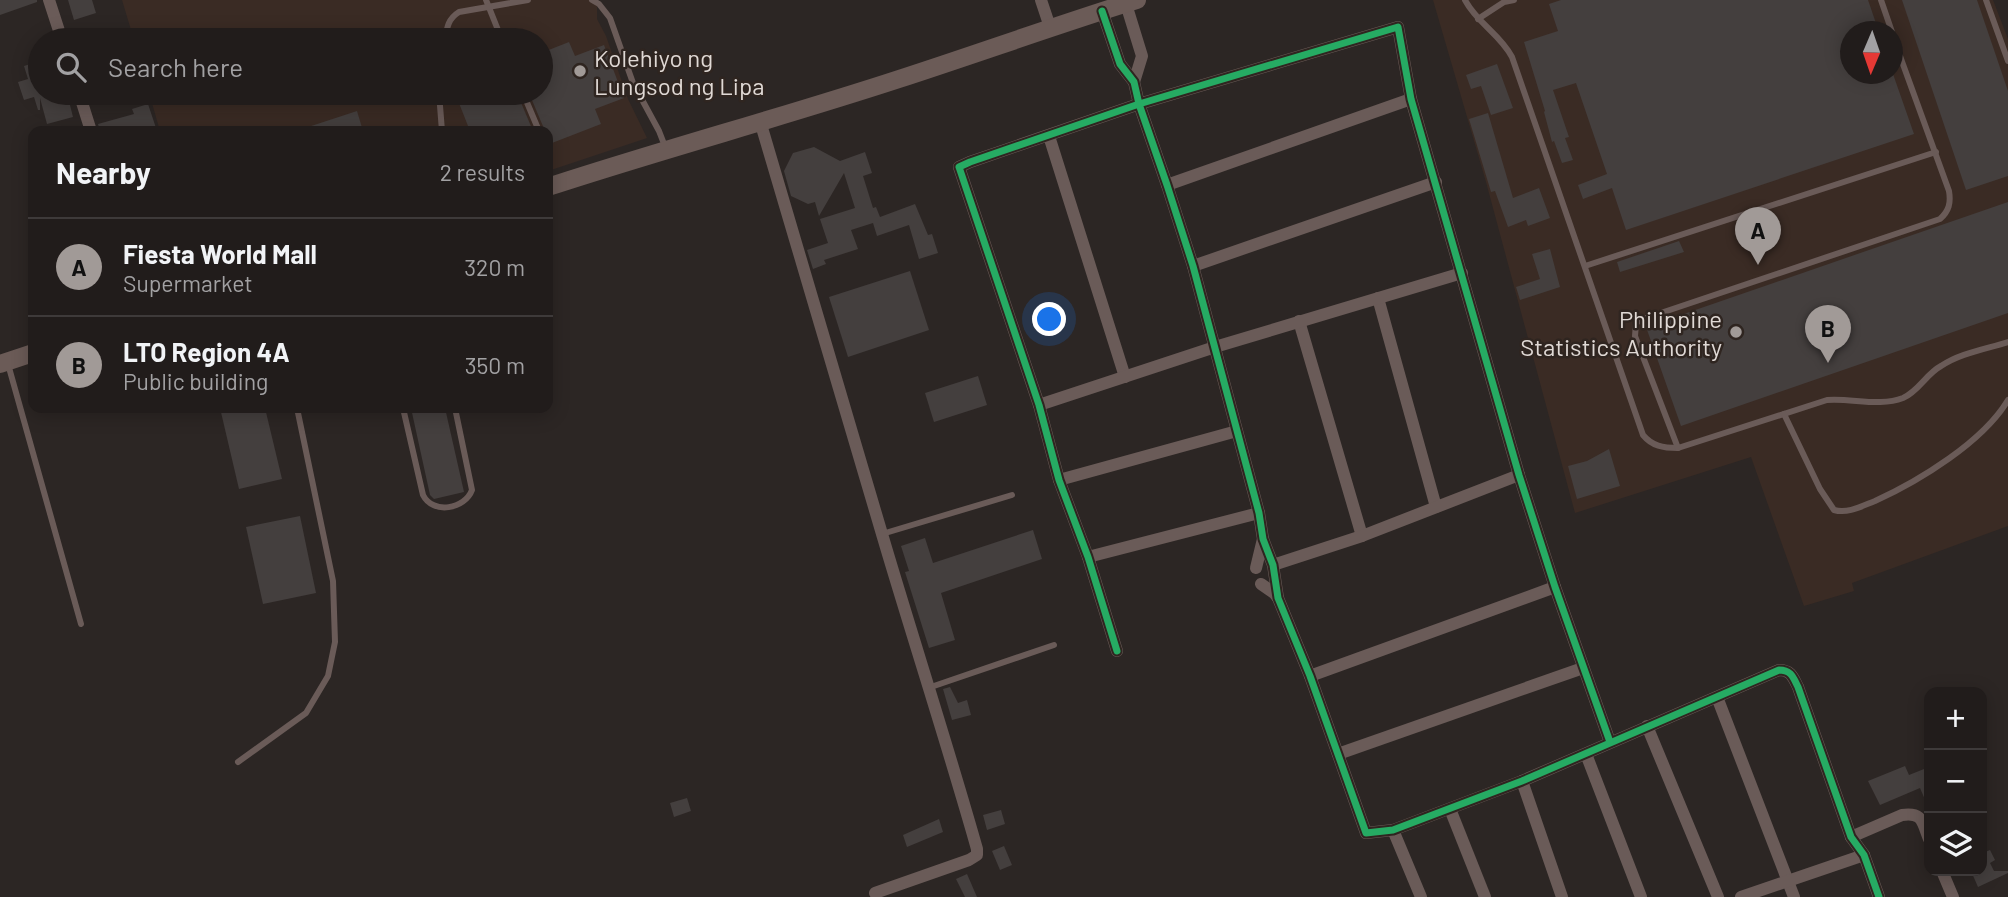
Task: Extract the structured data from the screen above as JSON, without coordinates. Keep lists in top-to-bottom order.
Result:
{
  "places": ["Kolehiyo ng Lungsod ng Lipa", "Philippine Statistics Authority"],
  "north": "bottom",
  "page": {
    "search": "Search here",
    "heading": ["Nearby", "2 results"],
    "pins": ["A", "B"],
    "list": [
      {
        "mark": "A",
        "name": "Fiesta World Mall",
        "note": "Supermarket",
        "value": "320 m"
      },
      {
        "mark": "B",
        "name": "LTO Region 4A",
        "note": "Public building",
        "value": "350 m"
      }
    ],
    "map_buttons": ["+", "−"]
  }
}
